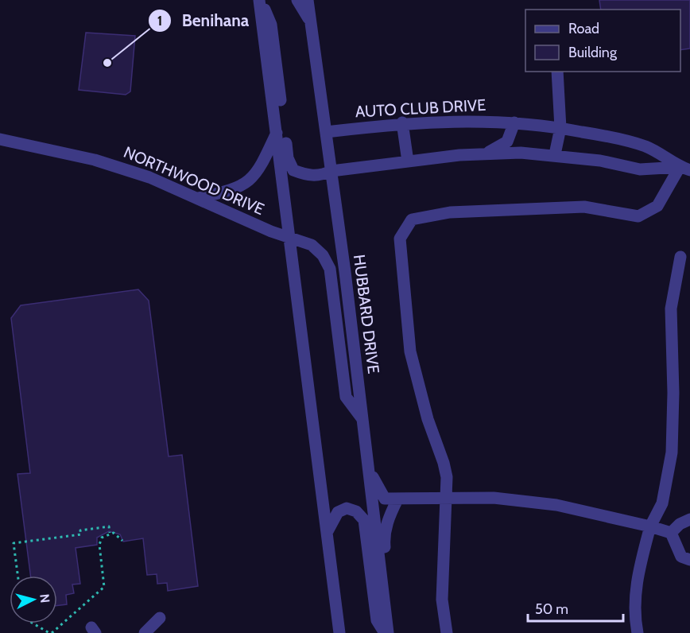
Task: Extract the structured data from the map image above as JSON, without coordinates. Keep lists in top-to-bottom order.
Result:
{
  "streets": {
    "street": ["AUTO CLUB DRIVE", "NORTHWOOD DRIVE", "HUBBARD DRIVE"]
  },
  "crossings": [
    ["AUTO CLUB DRIVE", "HUBBARD DRIVE"],
    ["NORTHWOOD DRIVE", "HUBBARD DRIVE"]
  ],
  "places": ["Benihana"],
  "legend": ["Road", "Building"],
  "scale_bar": "50 m",
  "north": "right"
}
